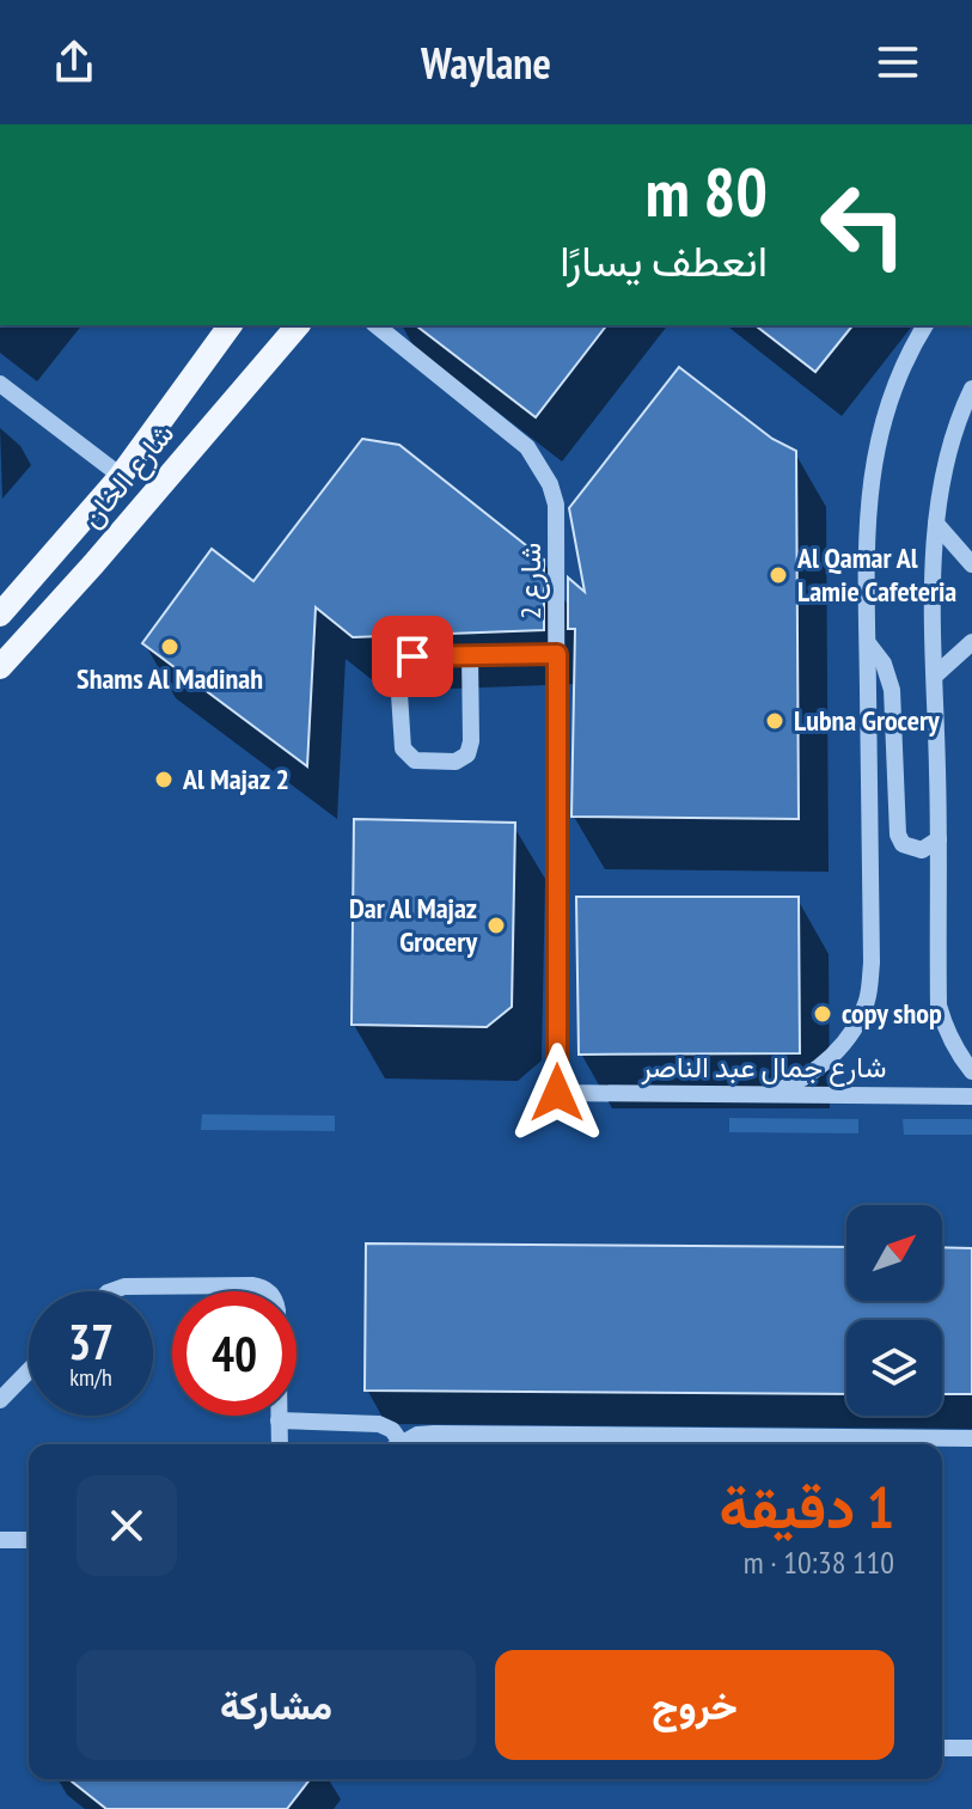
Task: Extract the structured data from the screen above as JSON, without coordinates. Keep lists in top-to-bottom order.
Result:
{
  "streets": {
    "main road": ["شارع الخان"],
    "street": ["شارع 2", "شارع جمال عبد الناصر"]
  },
  "crossings": [
    ["شارع 2", "شارع جمال عبد الناصر"]
  ],
  "places": [
    "Al Qamar Al Lamie Cafeteria",
    "Shams Al Madinah",
    "Lubna Grocery",
    "Al Majaz 2",
    "Dar Al Majaz Grocery",
    "copy shop"
  ],
  "north": "top right",
  "page": {
    "header": "Waylane",
    "turn": ["80 m", "انعطف يسارًا"],
    "speed": "37 km/h",
    "limit": "40",
    "heading": ["1 دقيقة", "110 m · 10:38"],
    "buttons": ["خروج", "مشاركة"]
  }
}
